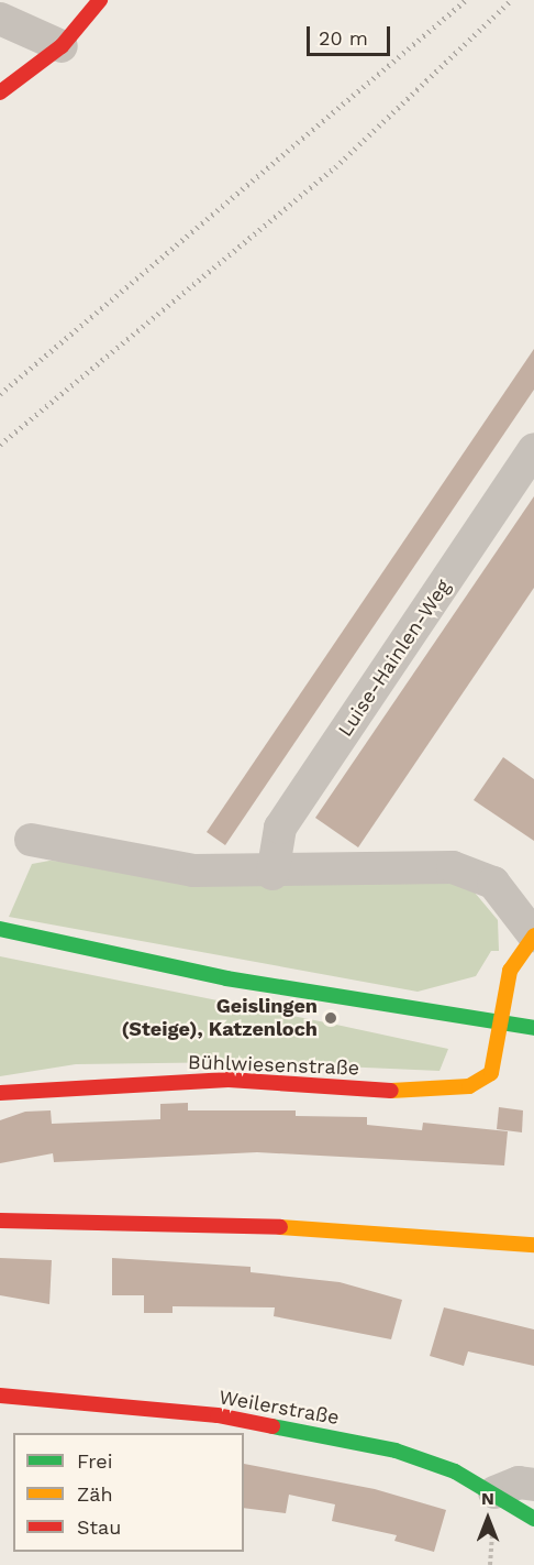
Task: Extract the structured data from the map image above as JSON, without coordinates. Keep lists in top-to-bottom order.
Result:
{
  "streets": {
    "street": ["Luise-Hainlen-Weg", "Bühlwiesenstraße", "Weilerstraße"]
  },
  "places": ["Geislingen (Steige), Katzenloch"],
  "legend": ["Frei", "Zäh", "Stau"],
  "scale_bar": "20 m",
  "north": "top"
}
